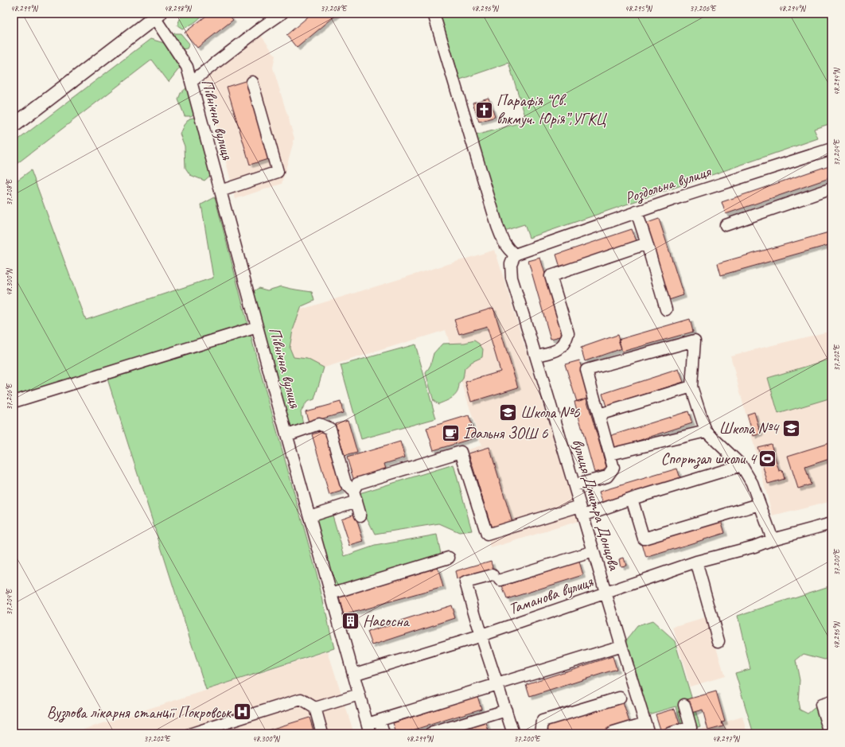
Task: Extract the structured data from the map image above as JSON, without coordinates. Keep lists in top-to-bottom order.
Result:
{
  "streets": {
    "street": [
      "Північна вулиця",
      "Роздольна вулиця",
      "вулиця Дмитра Донцова",
      "Таманова вулиця"
    ]
  },
  "crossings": [
    ["Північна вулиця", "Таманова вулиця"],
    ["Роздольна вулиця", "вулиця Дмитра Донцова"],
    ["вулиця Дмитра Донцова", "Таманова вулиця"]
  ],
  "places": {
    "church": ["Парафія “Св. влкмуч. Юрія”,УГКЦ"],
    "school or university": ["Школа №6", "Школа №4"],
    "cafe": ["Їдальня ЗОШ 6"],
    "sports": ["Спортзал школи 4"],
    "building": ["Насосна"],
    "hospital": ["Вузлова лікарня станції Покровськ"]
  },
  "coordinates": [
    "48.299°N",
    "48.298°N",
    "37.208°E",
    "48.296°N",
    "48.295°N",
    "37.206°E",
    "48.294°N",
    "37.204°E",
    "48.300°N",
    "37.202°E",
    "37.200°E",
    "48.297°N"
  ]
}
